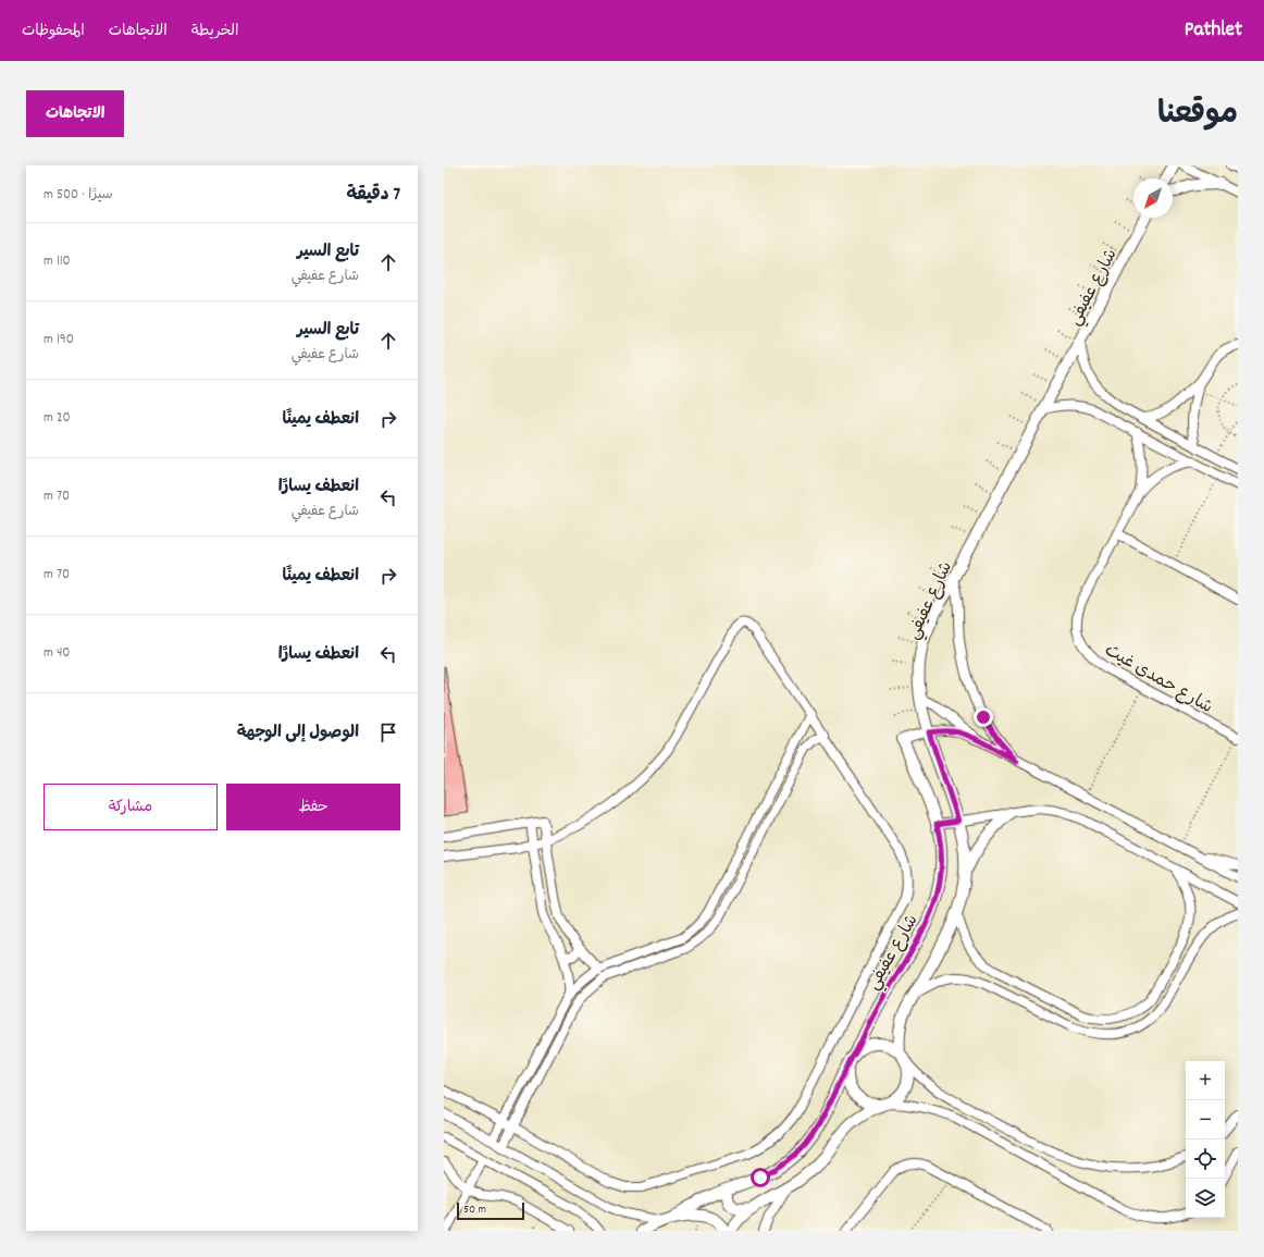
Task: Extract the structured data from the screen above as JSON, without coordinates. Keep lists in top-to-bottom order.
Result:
{
  "streets": {
    "street": ["شارع عفيفي", "شارع حمدى غيث"]
  },
  "scale_bar": "50 m",
  "north": "bottom left",
  "page": {
    "header": "Pathlet",
    "nav": ["الخريطة", "الاتجاهات", "المحفوظات"],
    "title": "موقعنا",
    "buttons": [
      "الاتجاهات",
      ["حفظ", "مشاركة"]
    ],
    "heading": ["7 دقيقة", "سيرًا · 500 m"],
    "list": [
      ["تابع السير", "شارع عفيفي", "110 m"],
      ["تابع السير", "شارع عفيفي", "190 m"],
      ["انعطف يمينًا", "20 m"],
      ["انعطف يسارًا", "شارع عفيفي", "70 m"],
      ["انعطف يمينًا", "70 m"],
      ["انعطف يسارًا", "40 m"],
      "الوصول إلى الوجهة"
    ],
    "map_buttons": ["+", "−"],
    "scale": "50 m"
  }
}
